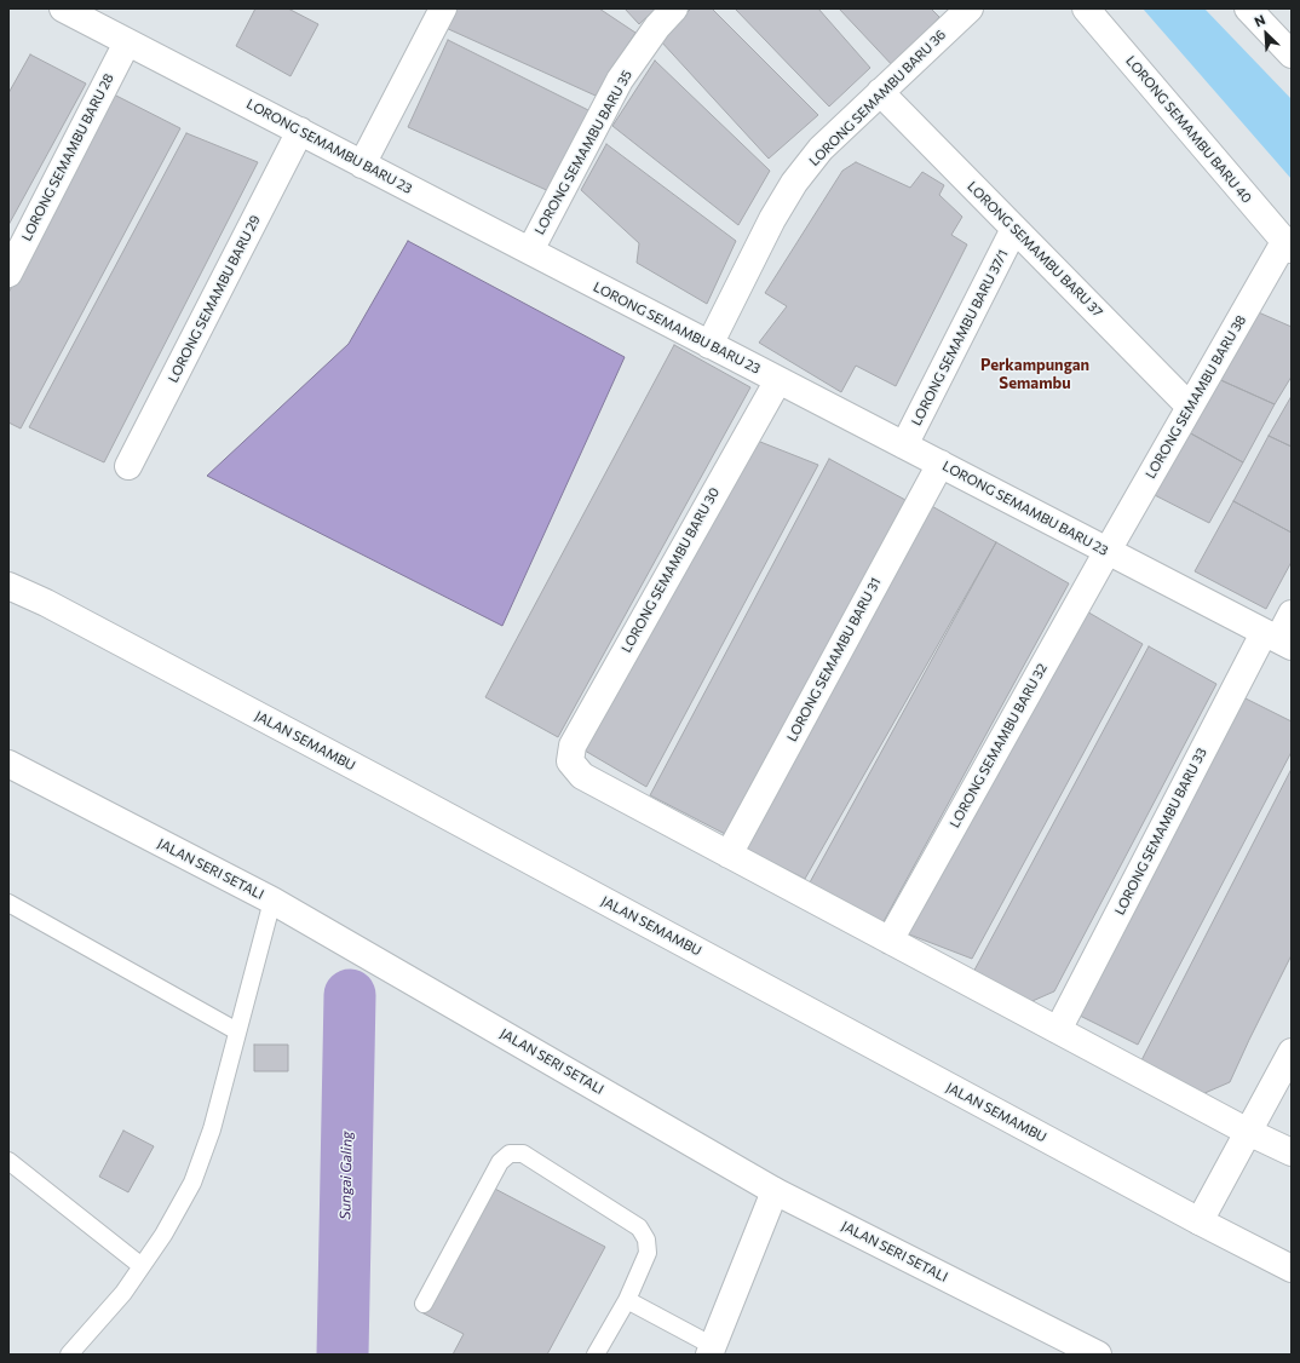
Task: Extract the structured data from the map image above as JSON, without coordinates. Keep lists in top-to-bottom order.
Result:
{
  "streets": {
    "street": [
      "LORONG SEMAMBU BARU 36",
      "LORONG SEMAMBU BARU 40",
      "LORONG SEMAMBU BARU 23",
      "LORONG SEMAMBU BARU 35",
      "LORONG SEMAMBU BARU 28",
      "LORONG SEMAMBU BARU 37",
      "LORONG SEMAMBU BARU 29",
      "LORONG SEMAMBU BARU 37/1",
      "LORONG SEMAMBU BARU 38",
      "LORONG SEMAMBU BARU 30",
      "LORONG SEMAMBU BARU 31",
      "JALAN SEMAMBU",
      "LORONG SEMAMBU BARU 32",
      "LORONG SEMAMBU BARU 33",
      "JALAN SERI SETALI"
    ]
  },
  "crossings": [
    ["LORONG SEMAMBU BARU 36", "LORONG SEMAMBU BARU 23"],
    ["LORONG SEMAMBU BARU 36", "LORONG SEMAMBU BARU 37"],
    ["LORONG SEMAMBU BARU 40", "LORONG SEMAMBU BARU 38"],
    ["LORONG SEMAMBU BARU 23", "LORONG SEMAMBU BARU 35"],
    ["LORONG SEMAMBU BARU 23", "LORONG SEMAMBU BARU 28"],
    ["LORONG SEMAMBU BARU 23", "LORONG SEMAMBU BARU 29"],
    ["LORONG SEMAMBU BARU 23", "LORONG SEMAMBU BARU 37/1"],
    ["LORONG SEMAMBU BARU 23", "LORONG SEMAMBU BARU 38"],
    ["LORONG SEMAMBU BARU 23", "LORONG SEMAMBU BARU 30"],
    ["LORONG SEMAMBU BARU 23", "LORONG SEMAMBU BARU 31"],
    ["LORONG SEMAMBU BARU 23", "LORONG SEMAMBU BARU 32"],
    ["LORONG SEMAMBU BARU 23", "LORONG SEMAMBU BARU 33"],
    ["LORONG SEMAMBU BARU 37", "LORONG SEMAMBU BARU 37/1"],
    ["LORONG SEMAMBU BARU 37", "LORONG SEMAMBU BARU 38"],
    ["LORONG SEMAMBU BARU 38", "LORONG SEMAMBU BARU 32"],
    ["LORONG SEMAMBU BARU 30", "LORONG SEMAMBU BARU 31"]
  ],
  "districts": ["Perkampungan Semambu"],
  "water": ["Sungai Galing"],
  "north": "top left"
}
